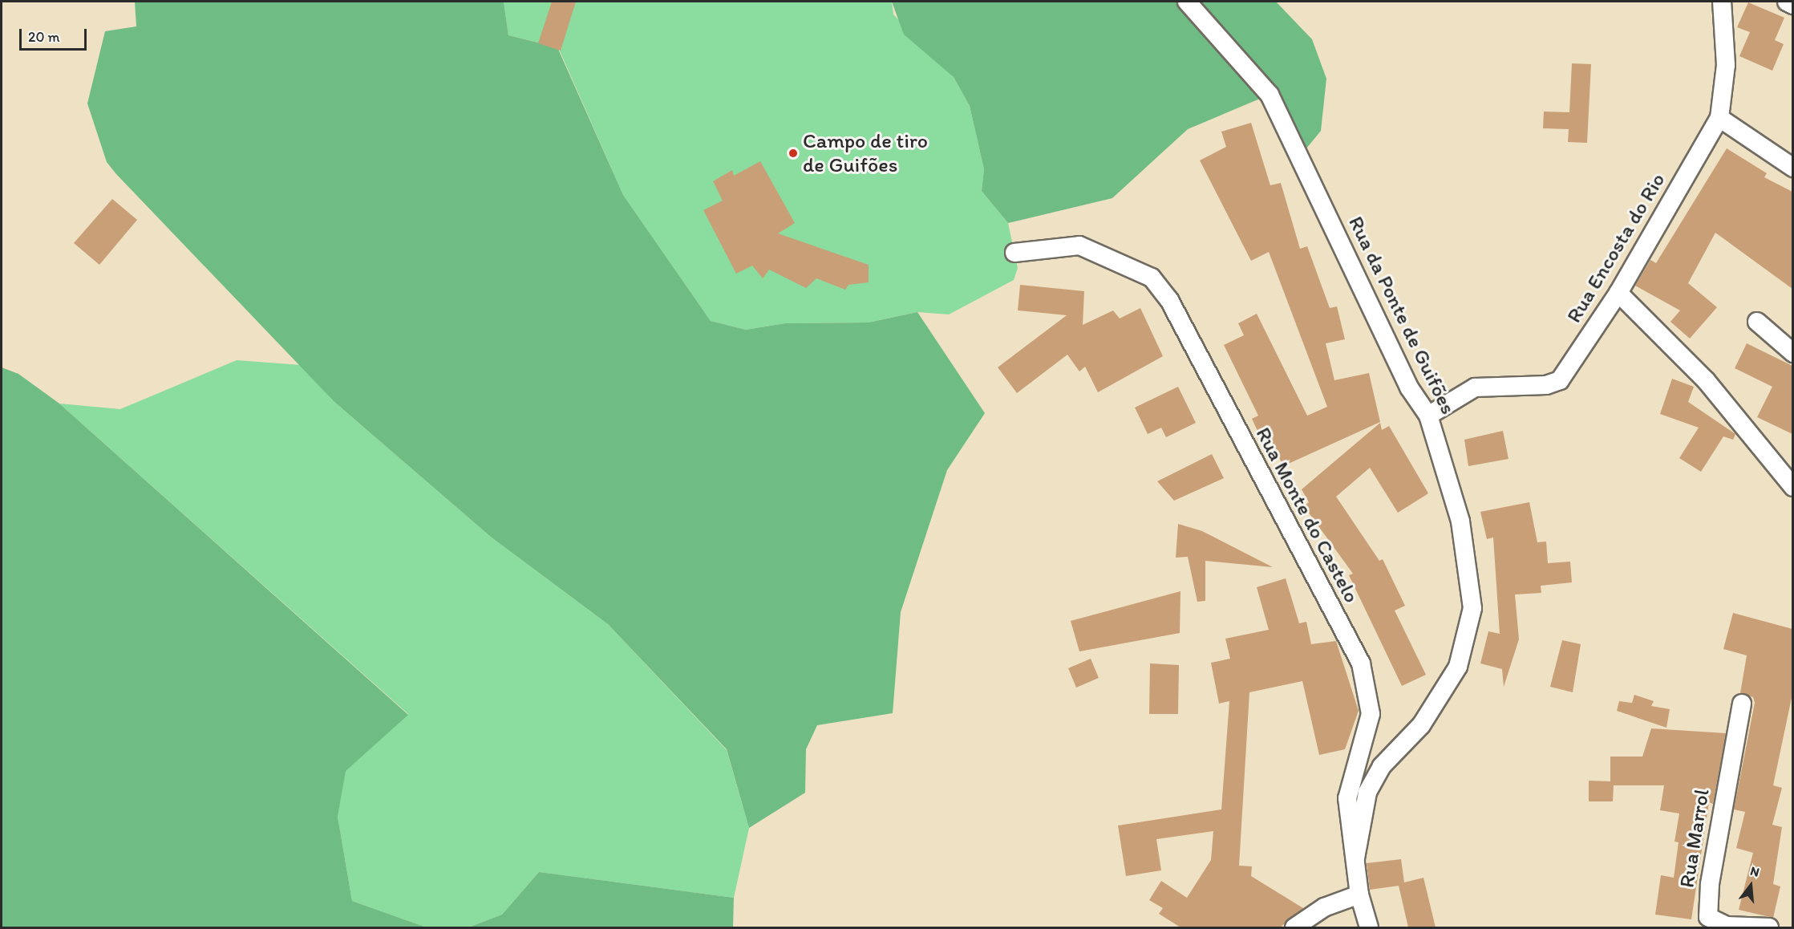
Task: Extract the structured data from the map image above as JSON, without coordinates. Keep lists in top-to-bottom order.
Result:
{
  "streets": {
    "street": [
      "Rua Encosta do Rio",
      "Rua da Ponte de Guifões",
      "Rua Monte do Castelo",
      "Rua Marrol"
    ]
  },
  "crossings": [
    ["Rua Encosta do Rio", "Rua da Ponte de Guifões"],
    ["Rua da Ponte de Guifões", "Rua Monte do Castelo"]
  ],
  "places": ["Campo de tiro de Guifões"],
  "scale_bar": "20 m",
  "north": "top"
}
